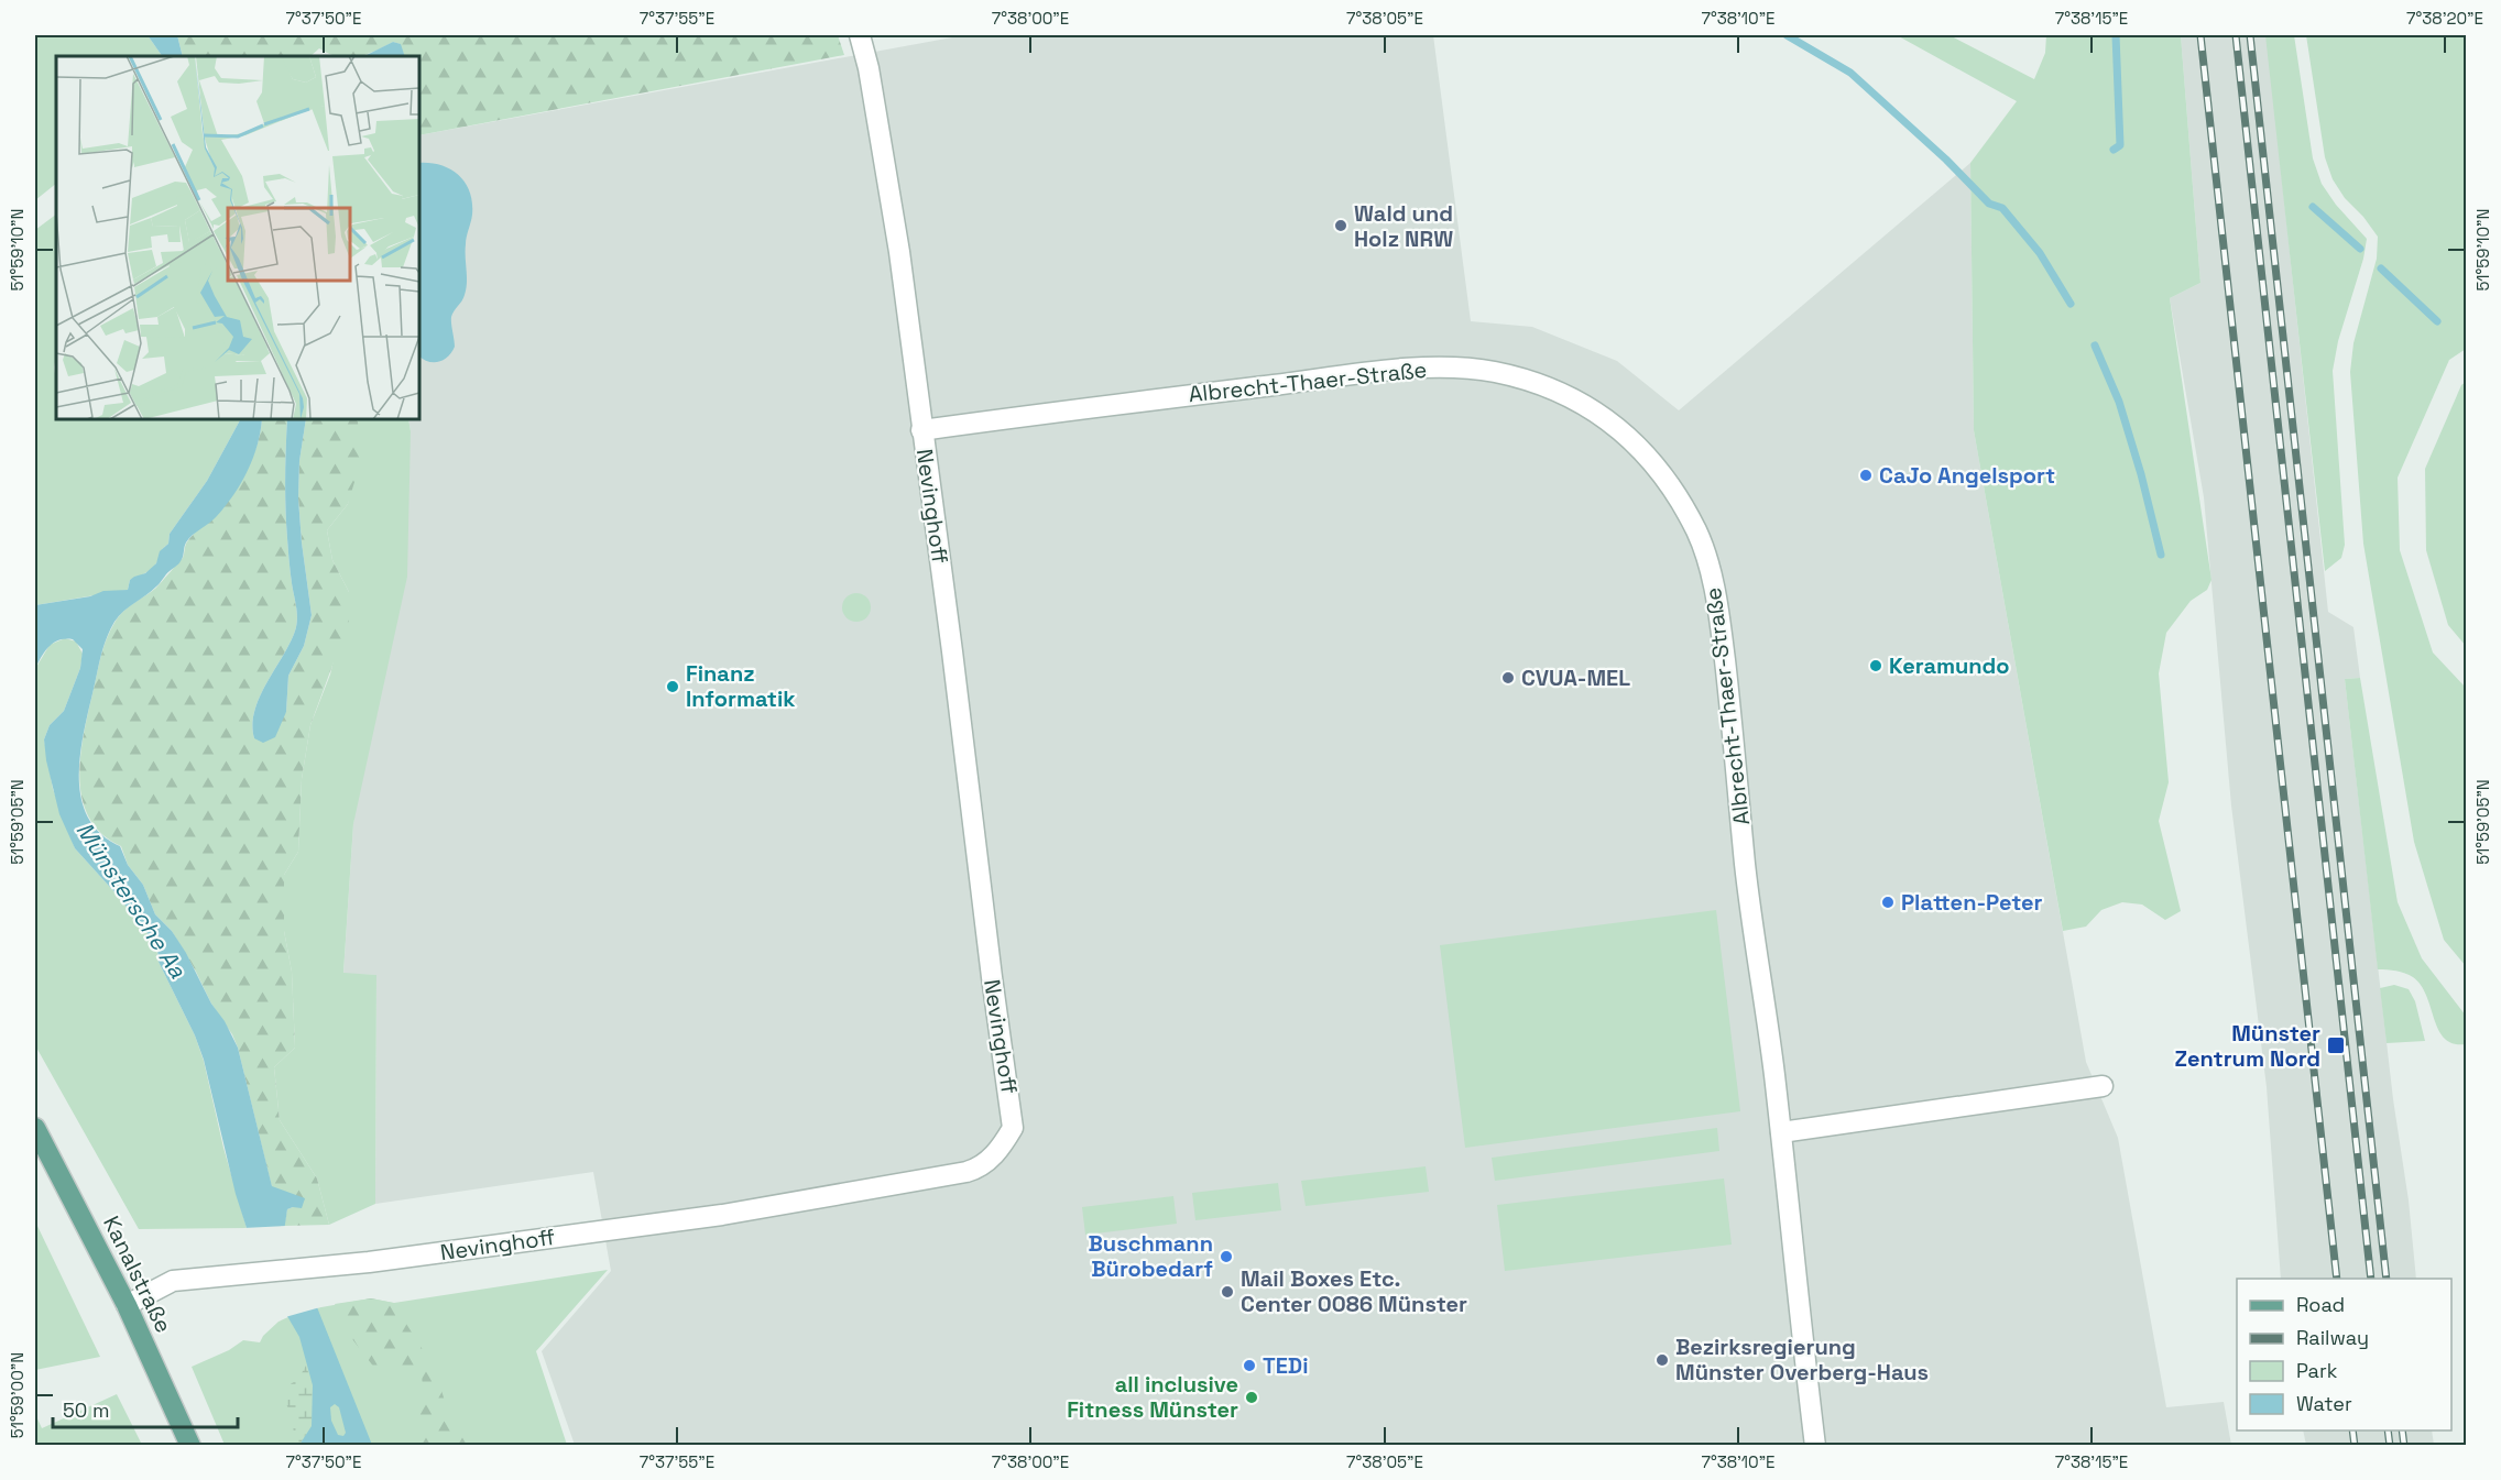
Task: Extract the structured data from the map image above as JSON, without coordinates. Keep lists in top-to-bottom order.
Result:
{
  "streets": {
    "main road": ["Kanalstraße"],
    "street": ["Albrecht-Thaer-Straße", "Nevinghoff"]
  },
  "crossings": [
    ["Albrecht-Thaer-Straße", "Nevinghoff"],
    ["Nevinghoff", "Kanalstraße"]
  ],
  "water": ["Münstersche Aa"],
  "places": {
    "other": [
      "Wald und Holz NRW",
      "CaJo Angelsport",
      "Keramundo",
      "CVUA-MEL",
      "Finanz Informatik",
      "Platten-Peter",
      "Buschmann Bürobedarf",
      "Mail Boxes Etc. Center 0086 Münster",
      "Bezirksregierung Münster Overberg-Haus",
      "TEDi",
      "all inclusive Fitness Münster"
    ],
    "transit": ["Münster Zentrum Nord"]
  },
  "legend": [
    "Road",
    "Railway",
    "Park",
    "Water"
  ],
  "scale_bar": "50 m",
  "coordinates": [
    "7°37'50\"E",
    "7°37'55\"E",
    "7°38'00\"E",
    "7°38'05\"E",
    "7°38'10\"E",
    "7°38'15\"E",
    "7°38'20\"E",
    "51°59'10\"N",
    "51°59'05\"N",
    "51°59'00\"N"
  ]
}
